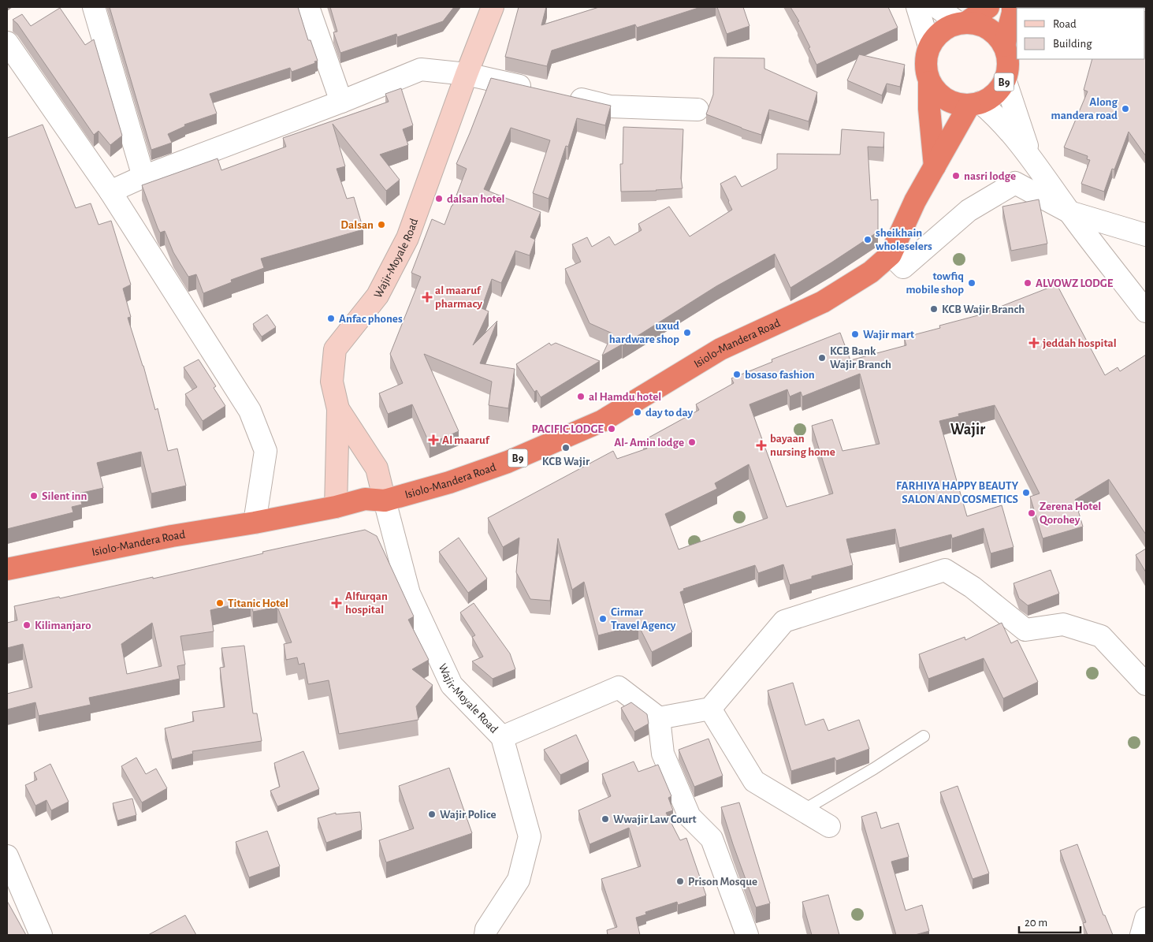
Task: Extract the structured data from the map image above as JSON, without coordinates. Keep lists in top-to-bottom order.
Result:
{
  "streets": {
    "highway": ["B9", "Isiolo-Mandera Road"],
    "main road": ["Wajir-Moyale Road"]
  },
  "crossings": [
    ["Wajir-Moyale Road", "Isiolo-Mandera Road"]
  ],
  "districts": ["Wajir"],
  "places": {
    "other": [
      "Along mandera road",
      "nasri lodge",
      "dalsan hotel",
      "Dalsan",
      "sheikhain wholeselers",
      "towfiq mobile shop",
      "ALVOWZ LODGE",
      "KCB Wajir Branch",
      "Anfac phones",
      "uxud hardware shop",
      "Wajir mart",
      "KCB Bank Wajir Branch",
      "bosaso fashion",
      "al Hamdu hotel",
      "day to day",
      "PACIFIC LODGE",
      "Al- Amin lodge",
      "KCB Wajir",
      "FARHIYA HAPPY BEAUTY SALON AND COSMETICS",
      "Silent inn",
      "Zerena Hotel Qorohey",
      "Titanic Hotel",
      "Cirmar Travel Agency",
      "Kilimanjaro",
      "Wajir Police",
      "Wwajir Law Court",
      "Prison Mosque"
    ],
    "health": [
      "al maaruf pharmacy",
      "jeddah hospital",
      "Al maaruf",
      "bayaan nursing home",
      "Alfurqan hospital"
    ]
  },
  "legend": ["Road", "Building"],
  "scale_bar": "20 m"
}
